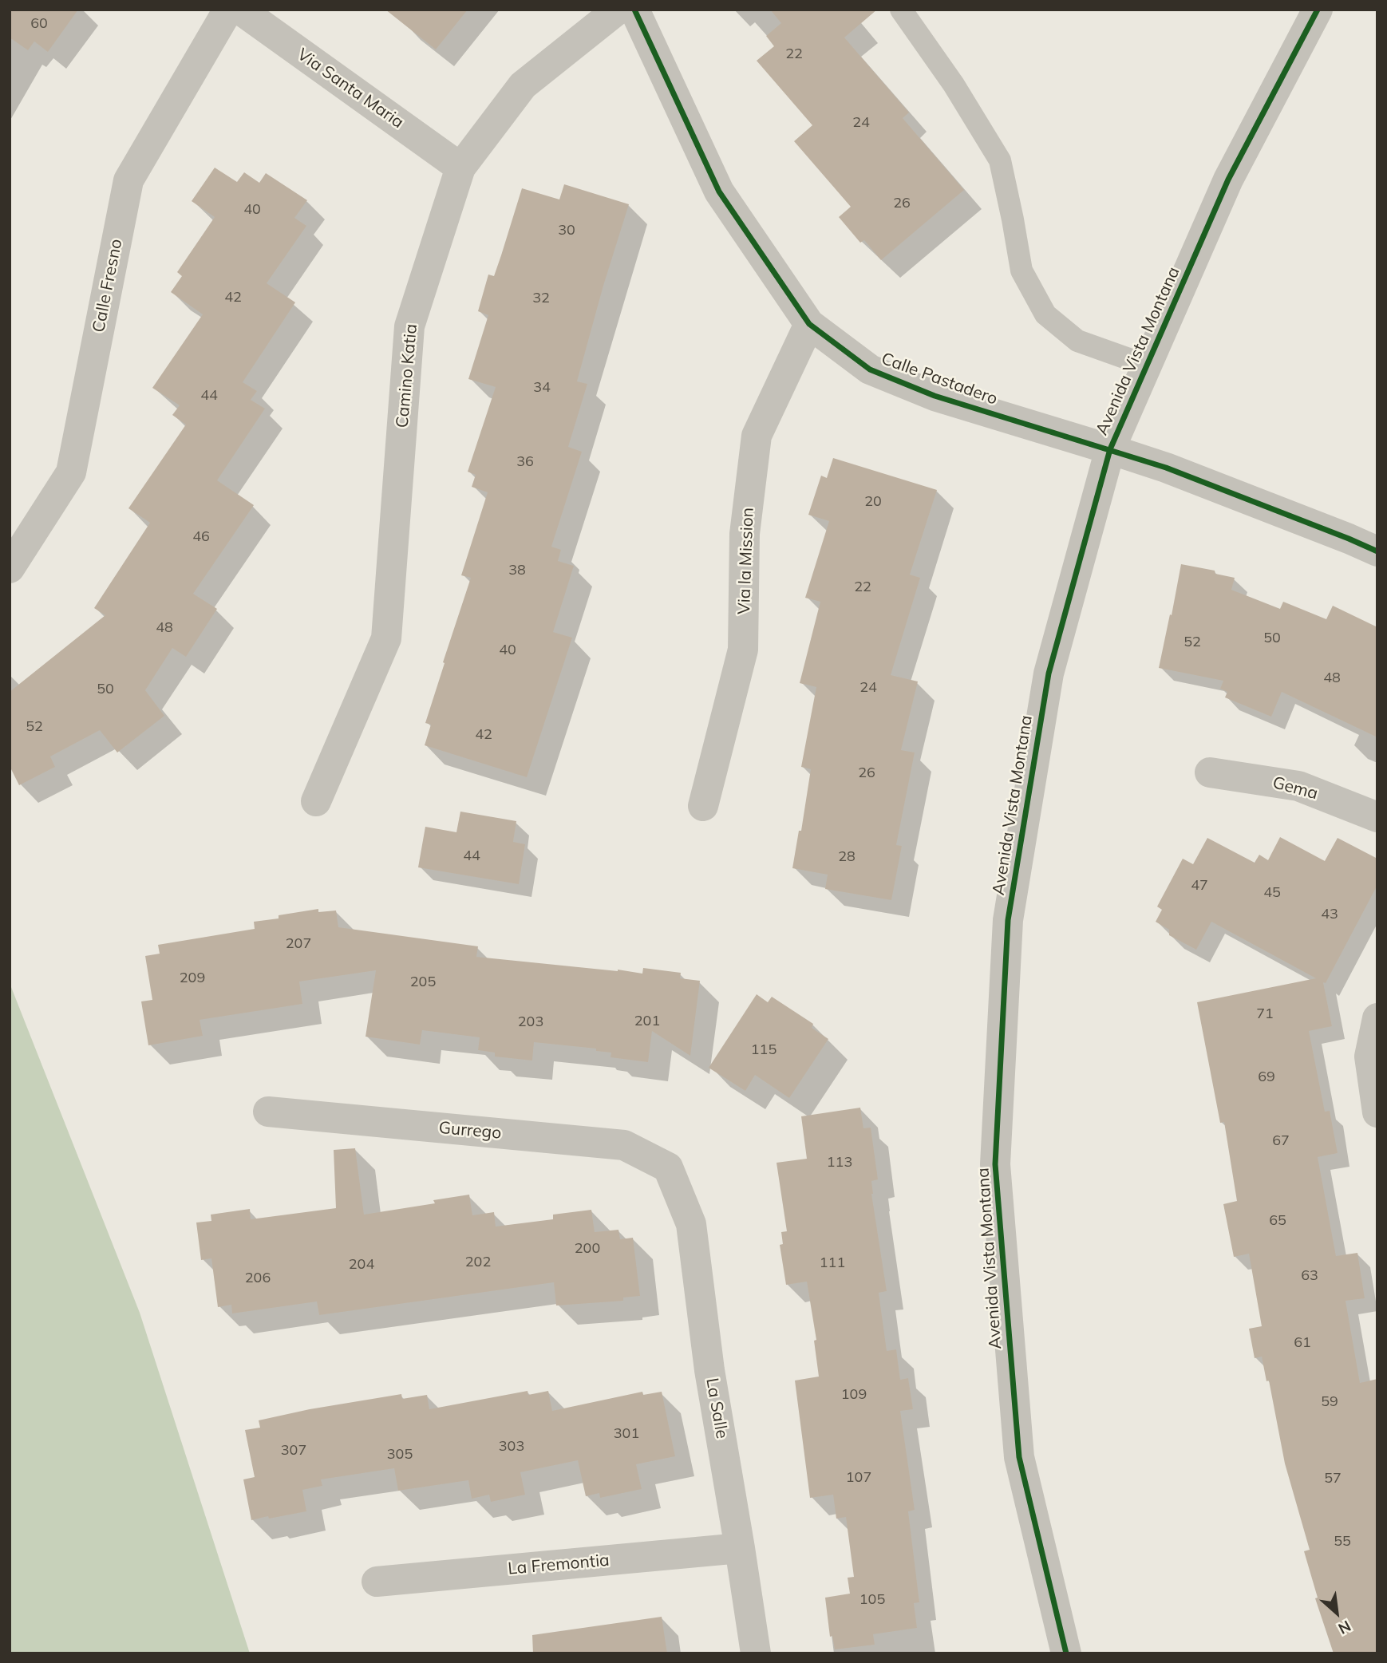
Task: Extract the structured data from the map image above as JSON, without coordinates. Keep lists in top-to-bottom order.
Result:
{
  "streets": {
    "street": [
      "Via Santa Maria",
      "Calle Fresno",
      "Avenida Vista Montana",
      "Camino Katia",
      "Calle Pastadero",
      "Via la Mission",
      "Gema",
      "Gurrego",
      "La Salle",
      "La Fremontia"
    ]
  },
  "crossings": [
    ["Via Santa Maria", "Camino Katia"],
    ["Avenida Vista Montana", "Calle Pastadero"],
    ["Calle Pastadero", "Via la Mission"],
    ["Gurrego", "La Salle"],
    ["La Salle", "La Fremontia"]
  ],
  "house_numbers": [
    "60",
    "22",
    "24",
    "26",
    "40",
    "30",
    "42",
    "32",
    "34",
    "44",
    "36",
    "20",
    "46",
    "38",
    "22",
    "48",
    "50",
    "52",
    "40",
    "48",
    "24",
    "50",
    "52",
    "42",
    "26",
    "44",
    "28",
    "47",
    "45",
    "43",
    "207",
    "209",
    "205",
    "71",
    "201",
    "203",
    "115",
    "69",
    "67",
    "113",
    "65",
    "200",
    "202",
    "111",
    "204",
    "63",
    "206",
    "61",
    "109",
    "59",
    "301",
    "303",
    "307",
    "305",
    "107",
    "57",
    "55",
    "105"
  ],
  "north": "bottom right"
}
